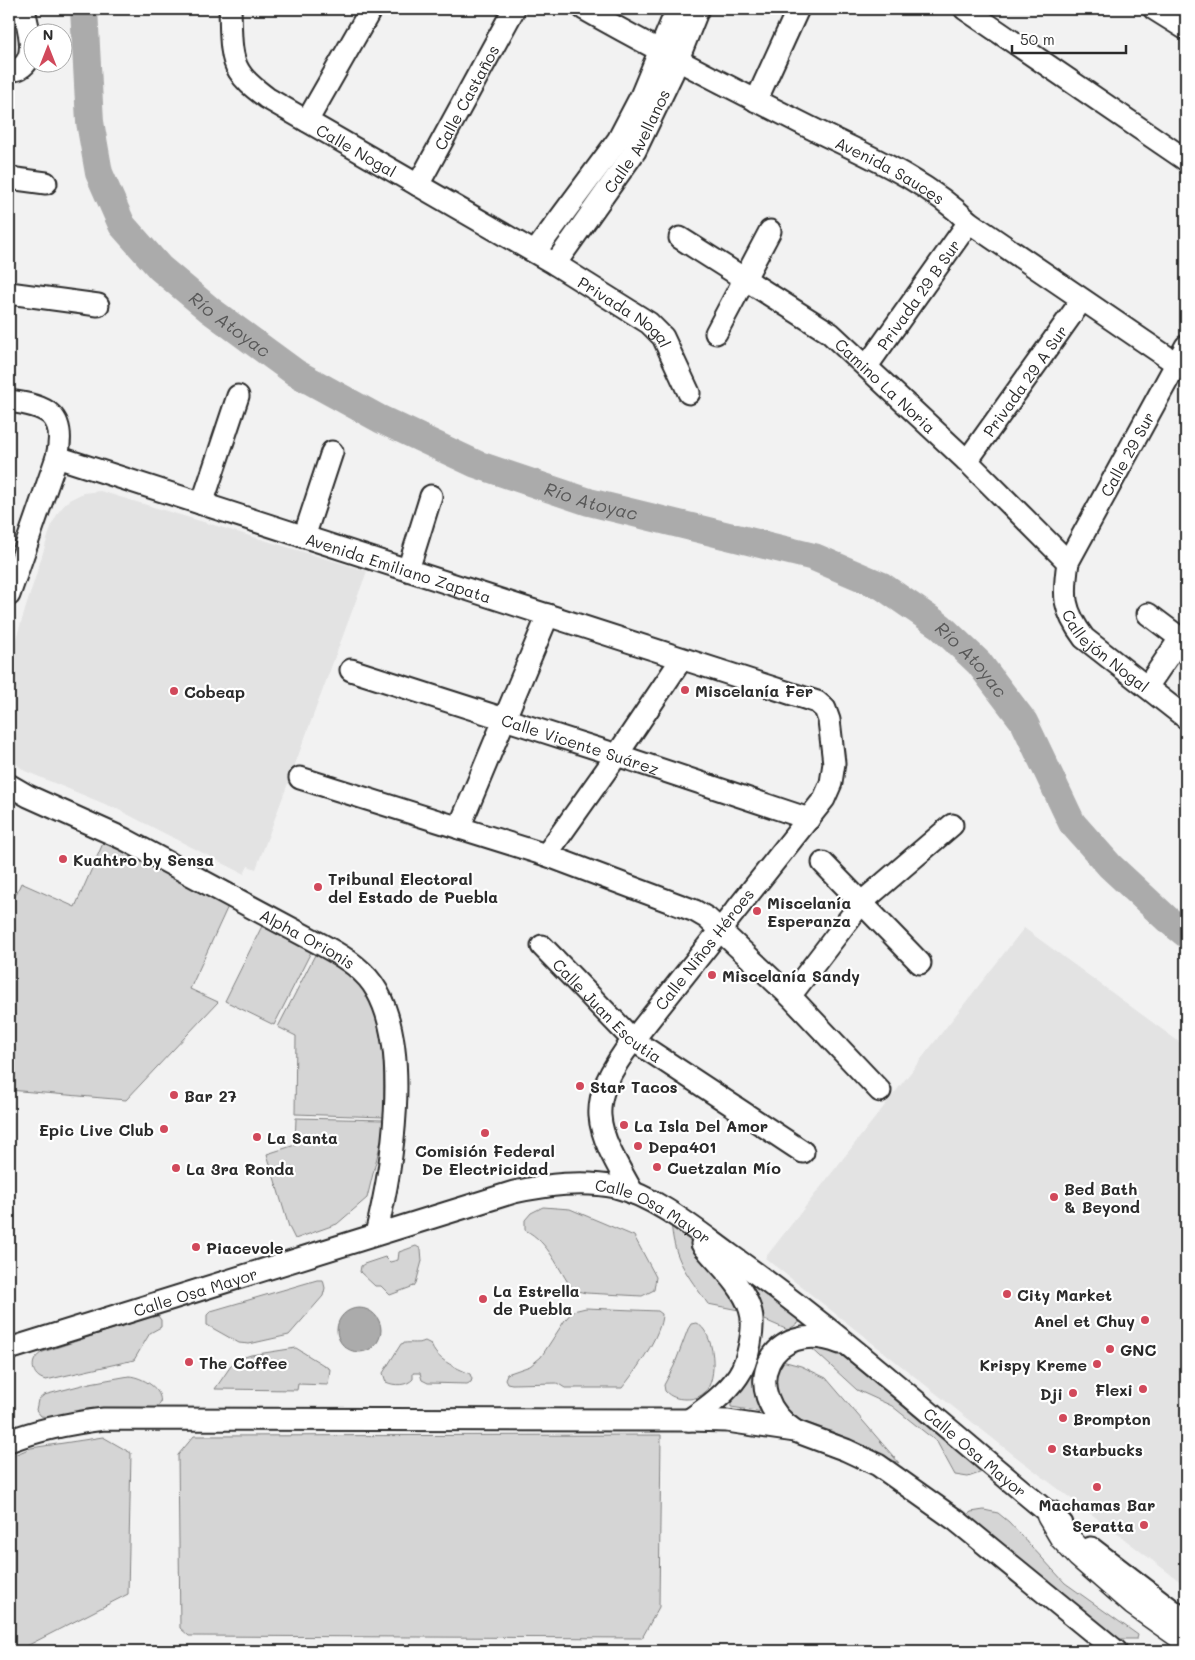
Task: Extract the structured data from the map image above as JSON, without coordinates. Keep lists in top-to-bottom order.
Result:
{
  "streets": {
    "street": [
      "Calle Castaños",
      "Calle Avellanos",
      "Calle Nogal",
      "Avenida Sauces",
      "Privada 29 B Sur",
      "Privada Nogal",
      "Privada 29 A Sur",
      "Camino La Noria",
      "Calle 29 Sur",
      "Avenida Emiliano Zapata",
      "Callejón Nogal",
      "Calle Vicente Suárez",
      "Alpha Orionis",
      "Calle Niños Héroes",
      "Calle Juan Escutia",
      "Calle Osa Mayor"
    ]
  },
  "crossings": [
    ["Calle Castaños", "Calle Nogal"],
    ["Calle Avellanos", "Calle Nogal"],
    ["Calle Avellanos", "Avenida Sauces"],
    ["Calle Avellanos", "Privada Nogal"],
    ["Calle Nogal", "Privada Nogal"],
    ["Avenida Sauces", "Privada 29 B Sur"],
    ["Avenida Sauces", "Privada 29 A Sur"],
    ["Avenida Sauces", "Calle 29 Sur"],
    ["Privada 29 B Sur", "Camino La Noria"],
    ["Privada 29 A Sur", "Camino La Noria"],
    ["Camino La Noria", "Calle 29 Sur"],
    ["Camino La Noria", "Callejón Nogal"],
    ["Calle 29 Sur", "Callejón Nogal"],
    ["Avenida Emiliano Zapata", "Calle Niños Héroes"],
    ["Calle Vicente Suárez", "Calle Niños Héroes"],
    ["Alpha Orionis", "Calle Osa Mayor"],
    ["Calle Niños Héroes", "Calle Juan Escutia"],
    ["Calle Niños Héroes", "Calle Osa Mayor"]
  ],
  "water": ["Río Atoyac"],
  "places": [
    "Miscelanía Fer",
    "Cobeap",
    "Kuahtro by Sensa",
    "Tribunal Electoral del Estado de Puebla",
    "Miscelanía Esperanza",
    "Miscelanía Sandy",
    "Star Tacos",
    "Bar 27",
    "La Isla Del Amor",
    "Epic Live Club",
    "Comisión Federal De Electricidad",
    "La Santa",
    "Depa401",
    "Cuetzalan Mío",
    "La 3ra Ronda",
    "Bed Bath & Beyond",
    "Piacevole",
    "City Market",
    "La Estrella de Puebla",
    "Anel et Chuy",
    "GNC",
    "The Coffee",
    "Krispy Kreme",
    "Flexi",
    "Dji",
    "Brompton",
    "Starbucks",
    "Machamas Bar",
    "Seratta"
  ],
  "scale_bar": "50 m",
  "north": "top"
}
